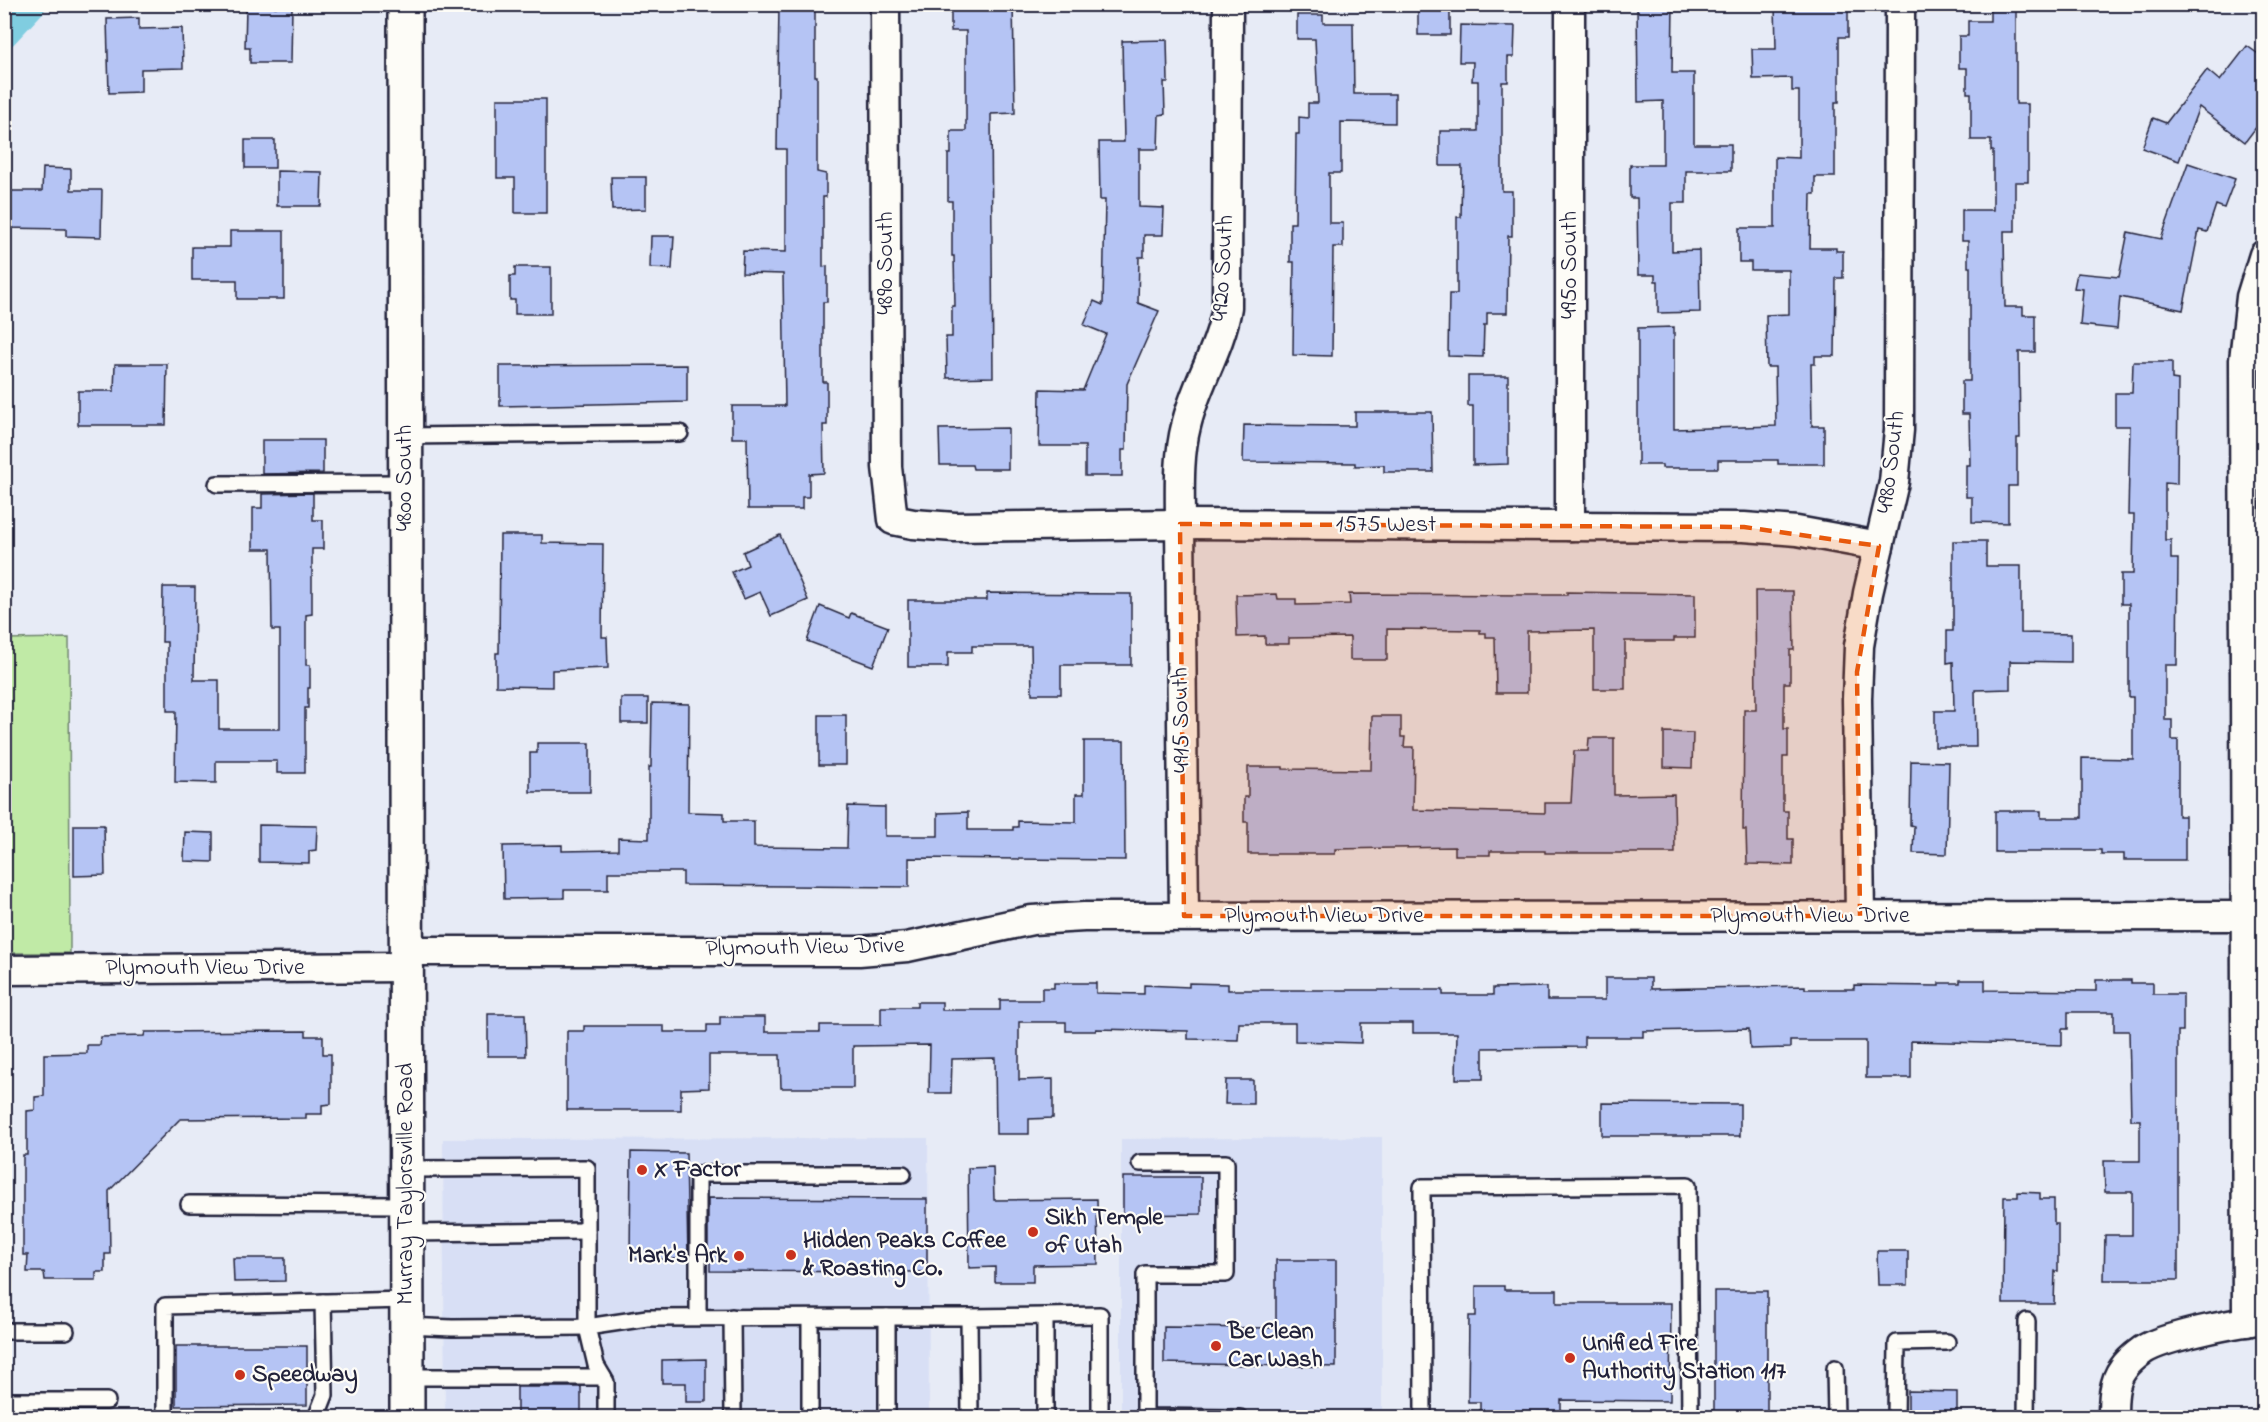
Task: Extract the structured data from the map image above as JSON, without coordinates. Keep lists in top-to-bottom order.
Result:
{
  "streets": {
    "street": [
      "4890 South",
      "4950 South",
      "4920 South",
      "4980 South",
      "4800 South",
      "1575 West",
      "4915 South",
      "Plymouth View Drive",
      "Murray Taylorsville Road"
    ]
  },
  "crossings": [
    ["4890 South", "1575 West"],
    ["4950 South", "1575 West"],
    ["4920 South", "1575 West"],
    ["4920 South", "4915 South"],
    ["4980 South", "1575 West"],
    ["4980 South", "Plymouth View Drive"],
    ["4800 South", "Plymouth View Drive"],
    ["4800 South", "Murray Taylorsville Road"],
    ["1575 West", "4915 South"],
    ["4915 South", "Plymouth View Drive"],
    ["Plymouth View Drive", "Murray Taylorsville Road"]
  ],
  "places": [
    "X Factor",
    "Sikh Temple of Utah",
    "Hidden Peaks Coffee & Roasting Co.",
    "Mark's Ark",
    "Be Clean Car Wash",
    "Unified Fire Authority Station 117",
    "Speedway"
  ]
}
